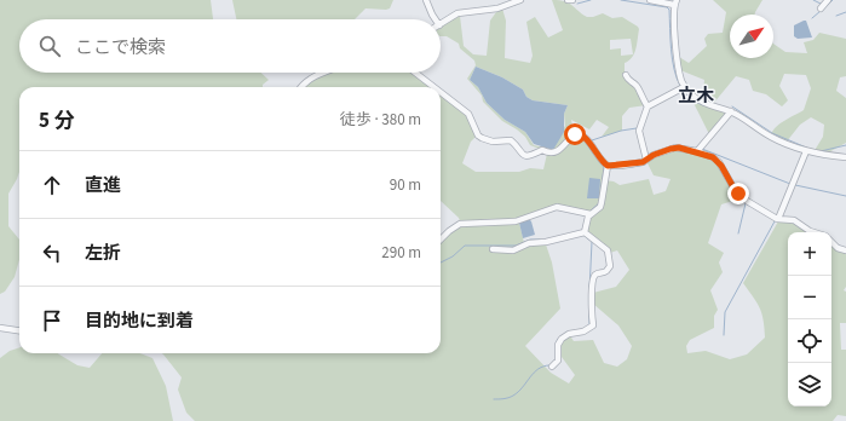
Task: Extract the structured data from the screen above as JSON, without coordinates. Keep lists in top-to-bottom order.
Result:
{
  "districts": ["立木"],
  "north": "top right",
  "page": {
    "search": "ここで検索",
    "heading": ["5 分", "徒歩 · 380 m"],
    "list": [
      ["直進", "90 m"],
      ["左折", "290 m"],
      "目的地に到着"
    ],
    "map_buttons": ["+", "−"]
  }
}
